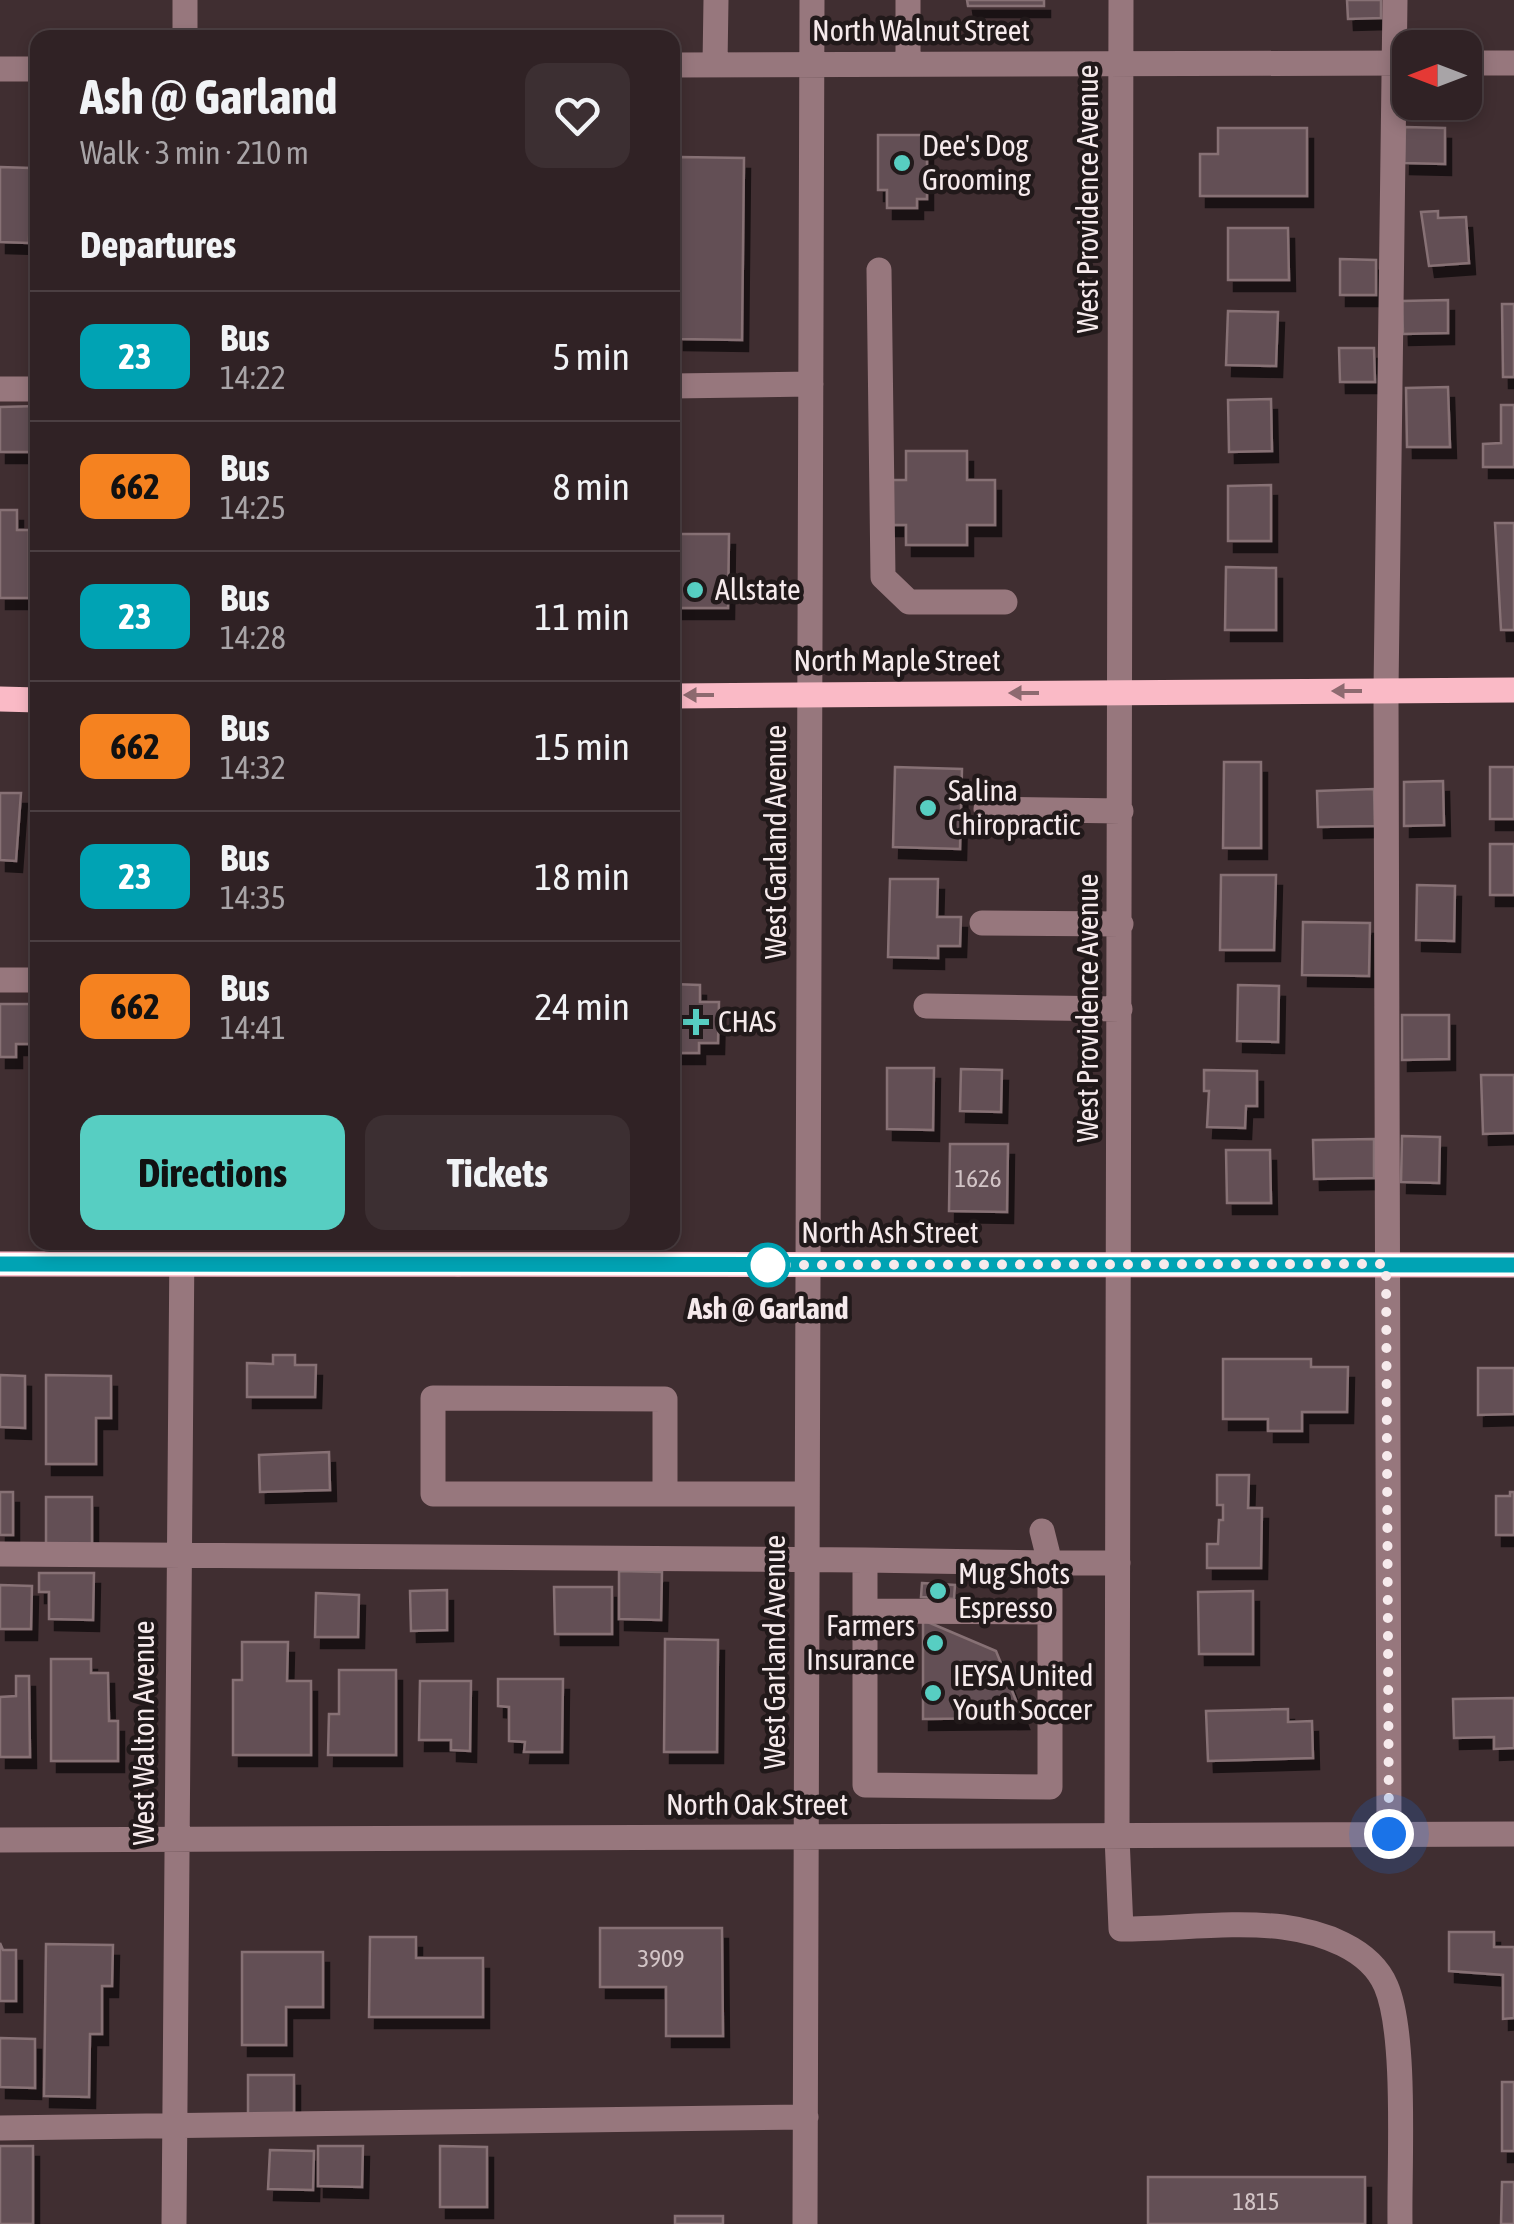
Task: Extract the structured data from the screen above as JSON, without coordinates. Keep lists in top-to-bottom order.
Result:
{
  "streets": {
    "main road": ["North Maple Street", "North Ash Street"],
    "street": [
      "North Walnut Street",
      "West Providence Avenue",
      "West Garland Avenue",
      "West Walton Avenue",
      "North Oak Street"
    ]
  },
  "crossings": [
    ["North Walnut Street", "West Providence Avenue"],
    ["North Walnut Street", "West Garland Avenue"],
    ["West Providence Avenue", "North Maple Street"],
    ["West Providence Avenue", "North Ash Street"],
    ["West Providence Avenue", "North Oak Street"],
    ["North Maple Street", "West Garland Avenue"],
    ["West Garland Avenue", "North Ash Street"],
    ["West Garland Avenue", "North Oak Street"],
    ["North Ash Street", "West Walton Avenue"],
    ["West Walton Avenue", "North Oak Street"]
  ],
  "one_way": ["North Maple Street"],
  "places": {
    "other": [
      "Dee's Dog Grooming",
      "Allstate",
      "Salina Chiropractic",
      "Ash @ Garland",
      "Mug Shots Espresso",
      "Farmers Insurance",
      "IEYSA United Youth Soccer"
    ],
    "health": ["CHAS"]
  },
  "lines": ["bus line 23"],
  "house_numbers": ["1626", "3909", "1815"],
  "north": "left",
  "page": {
    "heading": [
      ["Ash @ Garland", "Walk · 3 min · 210 m"],
      "Departures"
    ],
    "list": [
      {
        "mark": "23",
        "name": "Bus",
        "note": "14:22",
        "value": "5 min"
      },
      {
        "mark": "662",
        "name": "Bus",
        "note": "14:25",
        "value": "8 min"
      },
      {
        "mark": "23",
        "name": "Bus",
        "note": "14:28",
        "value": "11 min"
      },
      {
        "mark": "662",
        "name": "Bus",
        "note": "14:32",
        "value": "15 min"
      },
      {
        "mark": "23",
        "name": "Bus",
        "note": "14:35",
        "value": "18 min"
      },
      {
        "mark": "662",
        "name": "Bus",
        "note": "14:41",
        "value": "24 min"
      }
    ],
    "buttons": ["Directions", "Tickets"]
  }
}
